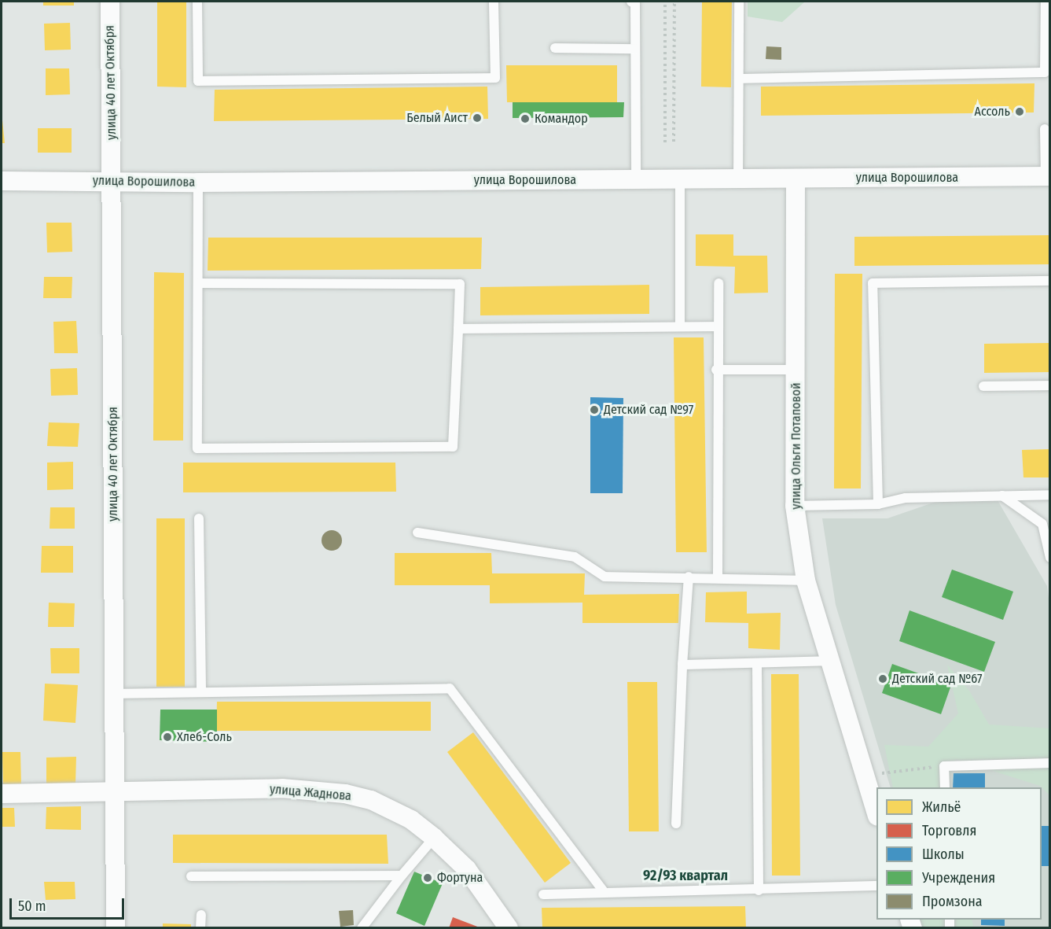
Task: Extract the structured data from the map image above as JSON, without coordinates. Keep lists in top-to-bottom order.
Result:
{
  "streets": {
    "street": [
      "улица 40 лет Октября",
      "улица Ворошилова",
      "улица Ольги Потаповой",
      "улица Жаднова"
    ]
  },
  "crossings": [
    ["улица 40 лет Октября", "улица Ворошилова"],
    ["улица 40 лет Октября", "улица Жаднова"],
    ["улица Ворошилова", "улица Ольги Потаповой"]
  ],
  "districts": ["92/93 квартал"],
  "places": [
    "Ассоль",
    "Белый Аист",
    "Командор",
    "Детский сад №97",
    "Детский сад №67",
    "Хлеб-Соль",
    "Фортуна"
  ],
  "legend": [
    "Жильё",
    "Торговля",
    "Школы",
    "Учреждения",
    "Промзона"
  ],
  "scale_bar": "50 m"
}
